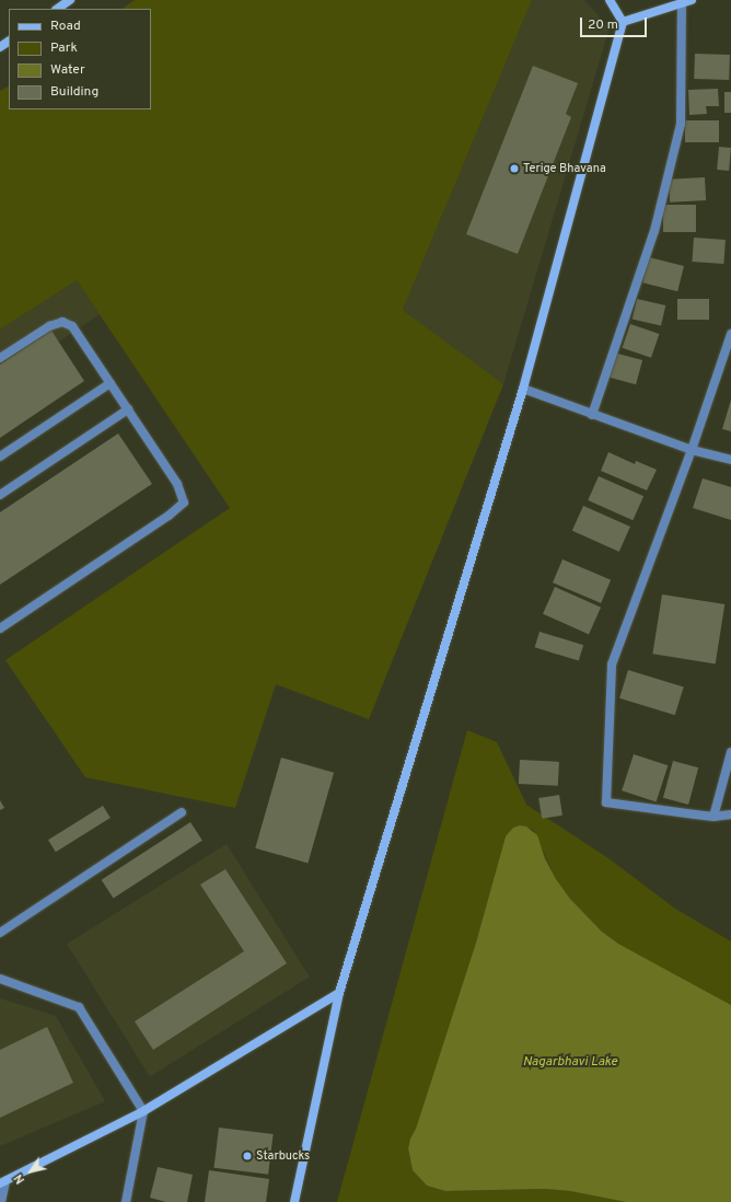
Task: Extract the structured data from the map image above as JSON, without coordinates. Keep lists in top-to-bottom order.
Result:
{
  "water": ["Nagarbhavi Lake"],
  "places": ["Terige Bhavana", "Starbucks"],
  "legend": [
    "Road",
    "Park",
    "Water",
    "Building"
  ],
  "scale_bar": "20 m",
  "north": "bottom left"
}
